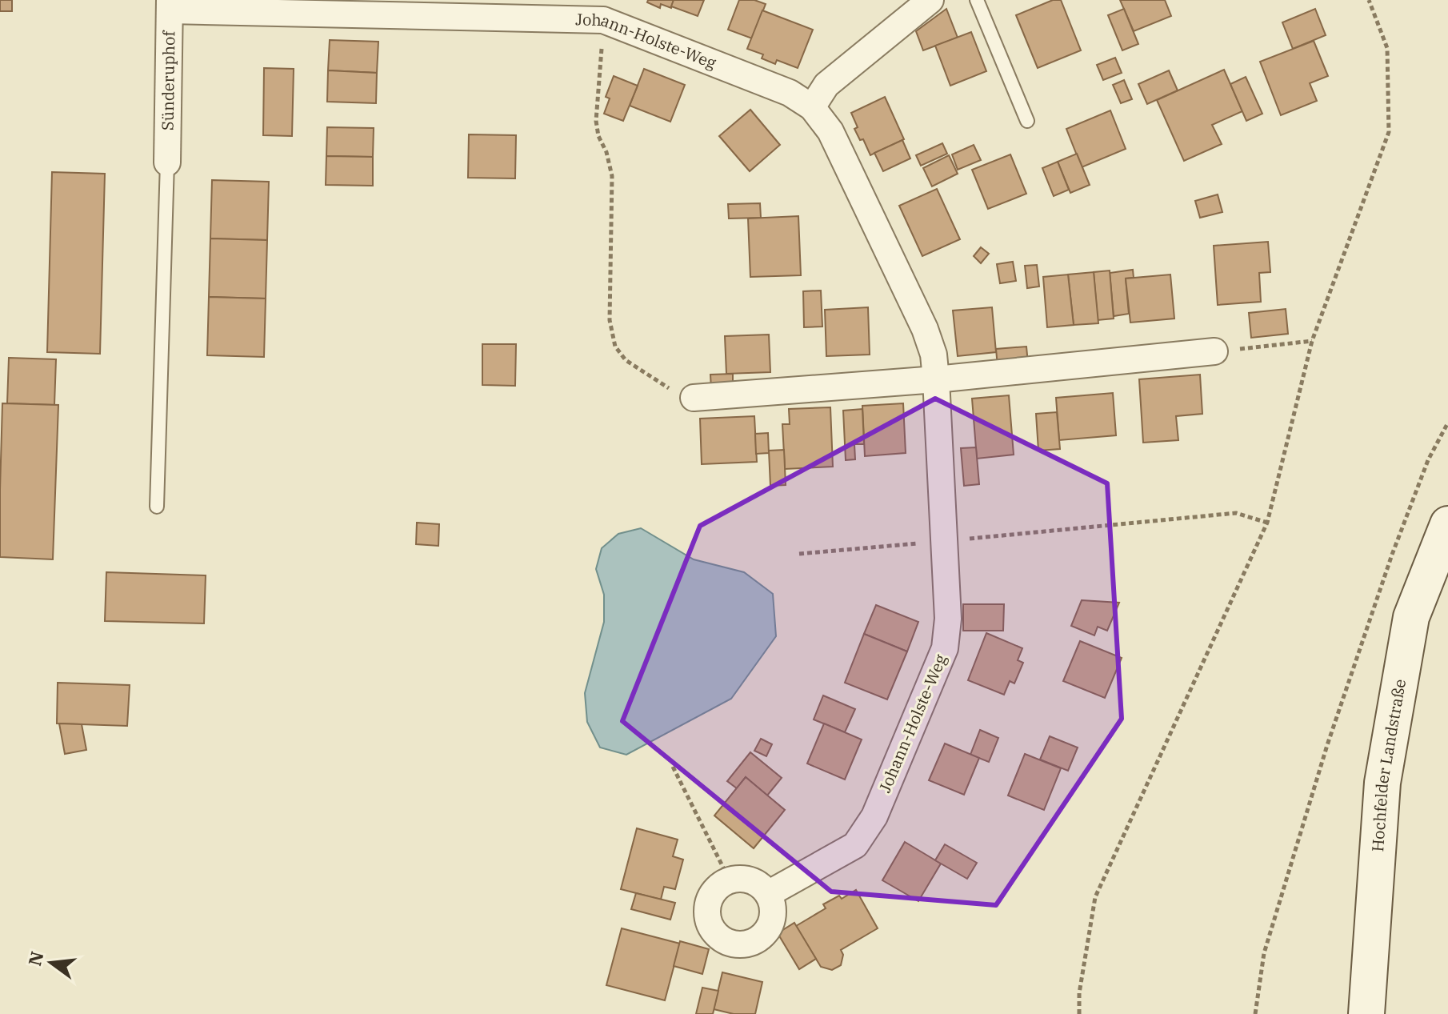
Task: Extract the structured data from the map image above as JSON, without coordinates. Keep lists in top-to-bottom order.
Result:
{
  "streets": {
    "main road": ["Hochfelder Landstraße"],
    "street": ["Johann-Holste-Weg", "Sünderuphof"]
  },
  "crossings": [
    ["Johann-Holste-Weg", "Sünderuphof"]
  ],
  "north": "left"
}
